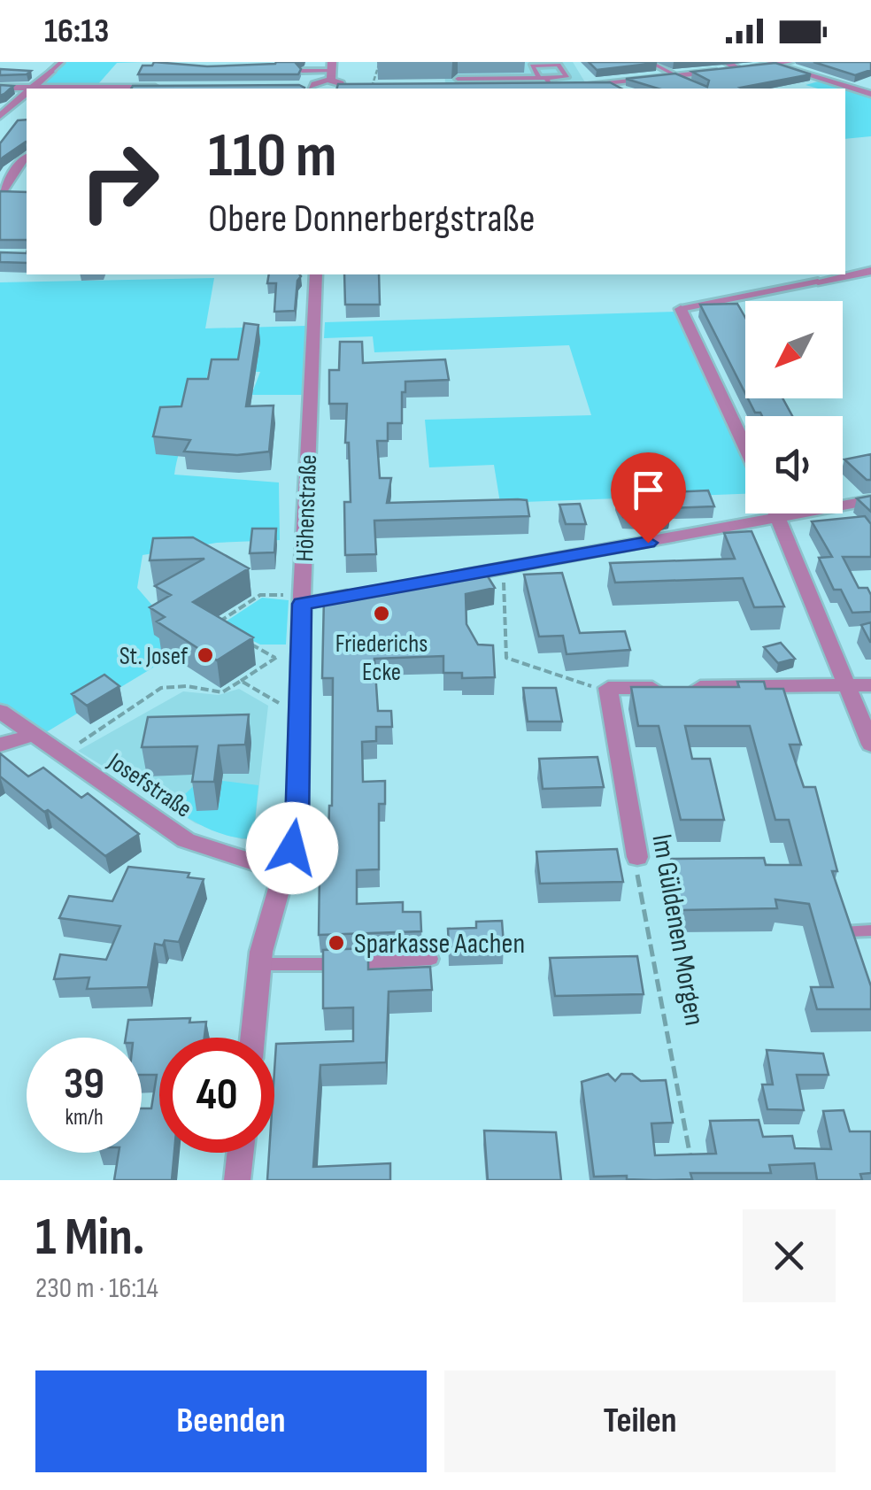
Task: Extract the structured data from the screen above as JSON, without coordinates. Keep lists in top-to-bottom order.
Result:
{
  "streets": {
    "street": ["Höhenstraße", "Josefstraße", "Im Güldenen Morgen"]
  },
  "crossings": [
    ["Höhenstraße", "Josefstraße"]
  ],
  "places": ["Friederichs Ecke", "St. Josef", "Sparkasse Aachen"],
  "north": "bottom left",
  "page": {
    "status": "16:13",
    "turn": ["110 m", "Obere Donnerbergstraße"],
    "speed": "39 km/h",
    "limit": "40",
    "heading": ["1 Min.", "230 m · 16:14"],
    "buttons": ["Beenden", "Teilen"]
  }
}
